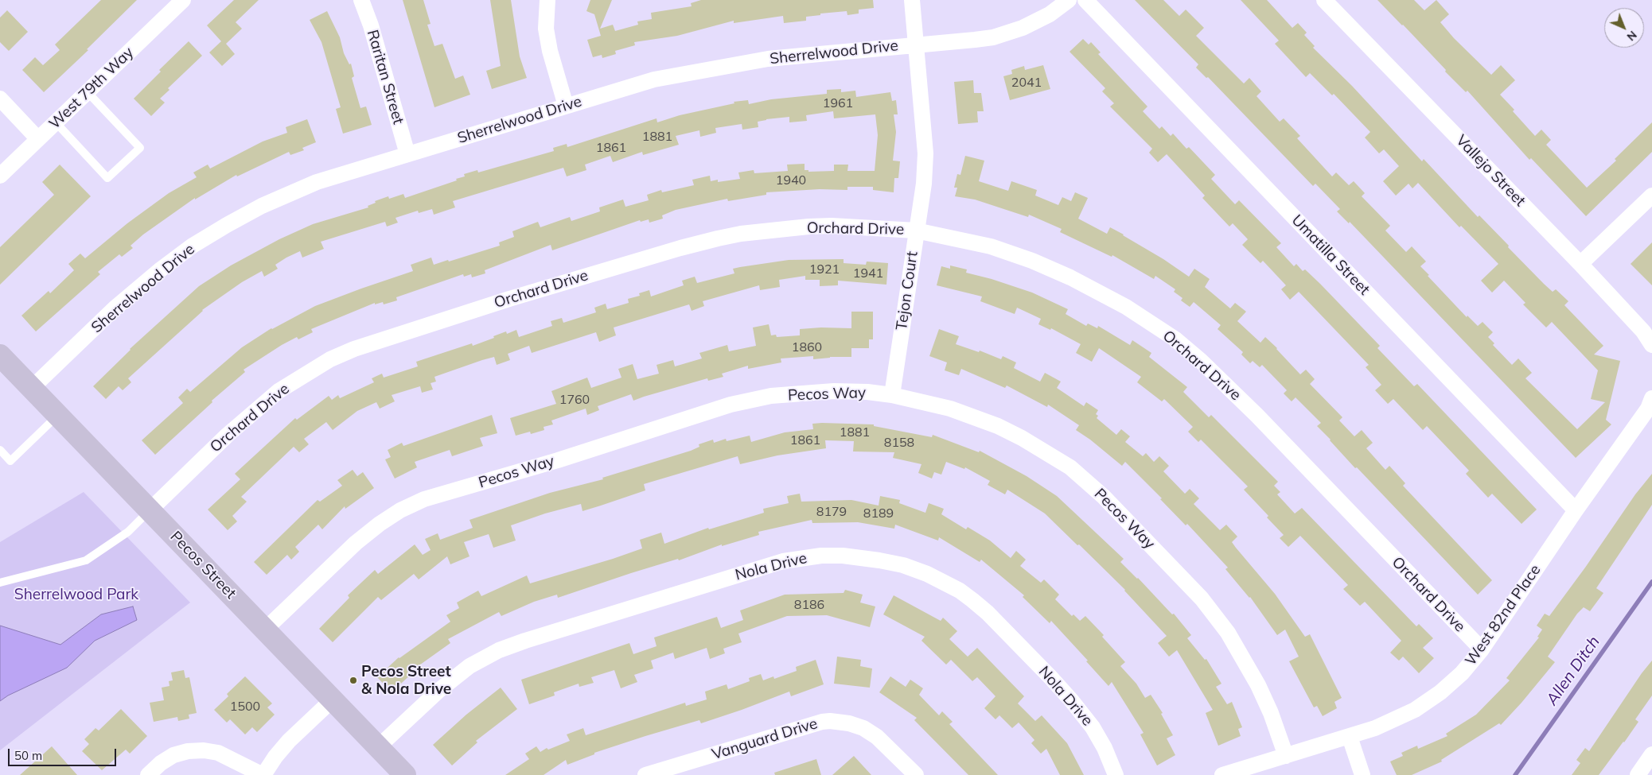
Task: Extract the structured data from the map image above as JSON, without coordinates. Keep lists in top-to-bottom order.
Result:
{
  "streets": {
    "main road": ["Pecos Street"],
    "street": [
      "Sherrelwood Drive",
      "Raritan Street",
      "West 79th Way",
      "Vallejo Street",
      "Orchard Drive",
      "Umatilla Street",
      "Tejon Court",
      "Pecos Way",
      "Nola Drive",
      "West 82nd Place",
      "Vanguard Drive"
    ]
  },
  "crossings": [
    ["Sherrelwood Drive", "Raritan Street"],
    ["Sherrelwood Drive", "Tejon Court"],
    ["Sherrelwood Drive", "Pecos Street"],
    ["Orchard Drive", "Tejon Court"],
    ["Orchard Drive", "Pecos Street"],
    ["Orchard Drive", "West 82nd Place"],
    ["Umatilla Street", "West 82nd Place"],
    ["Tejon Court", "Pecos Way"],
    ["Pecos Way", "Pecos Street"],
    ["Pecos Way", "West 82nd Place"],
    ["Pecos Street", "Nola Drive"]
  ],
  "water": ["Allen Ditch"],
  "parks": ["Sherrelwood Park"],
  "places": ["Pecos Street & Nola Drive"],
  "house_numbers": [
    "2041",
    "1961",
    "1881",
    "1861",
    "1940",
    "1921",
    "1941",
    "1860",
    "1760",
    "1881",
    "1861",
    "8158",
    "8179",
    "8189",
    "8186",
    "1500"
  ],
  "scale_bar": "50 m",
  "north": "bottom right"
}
